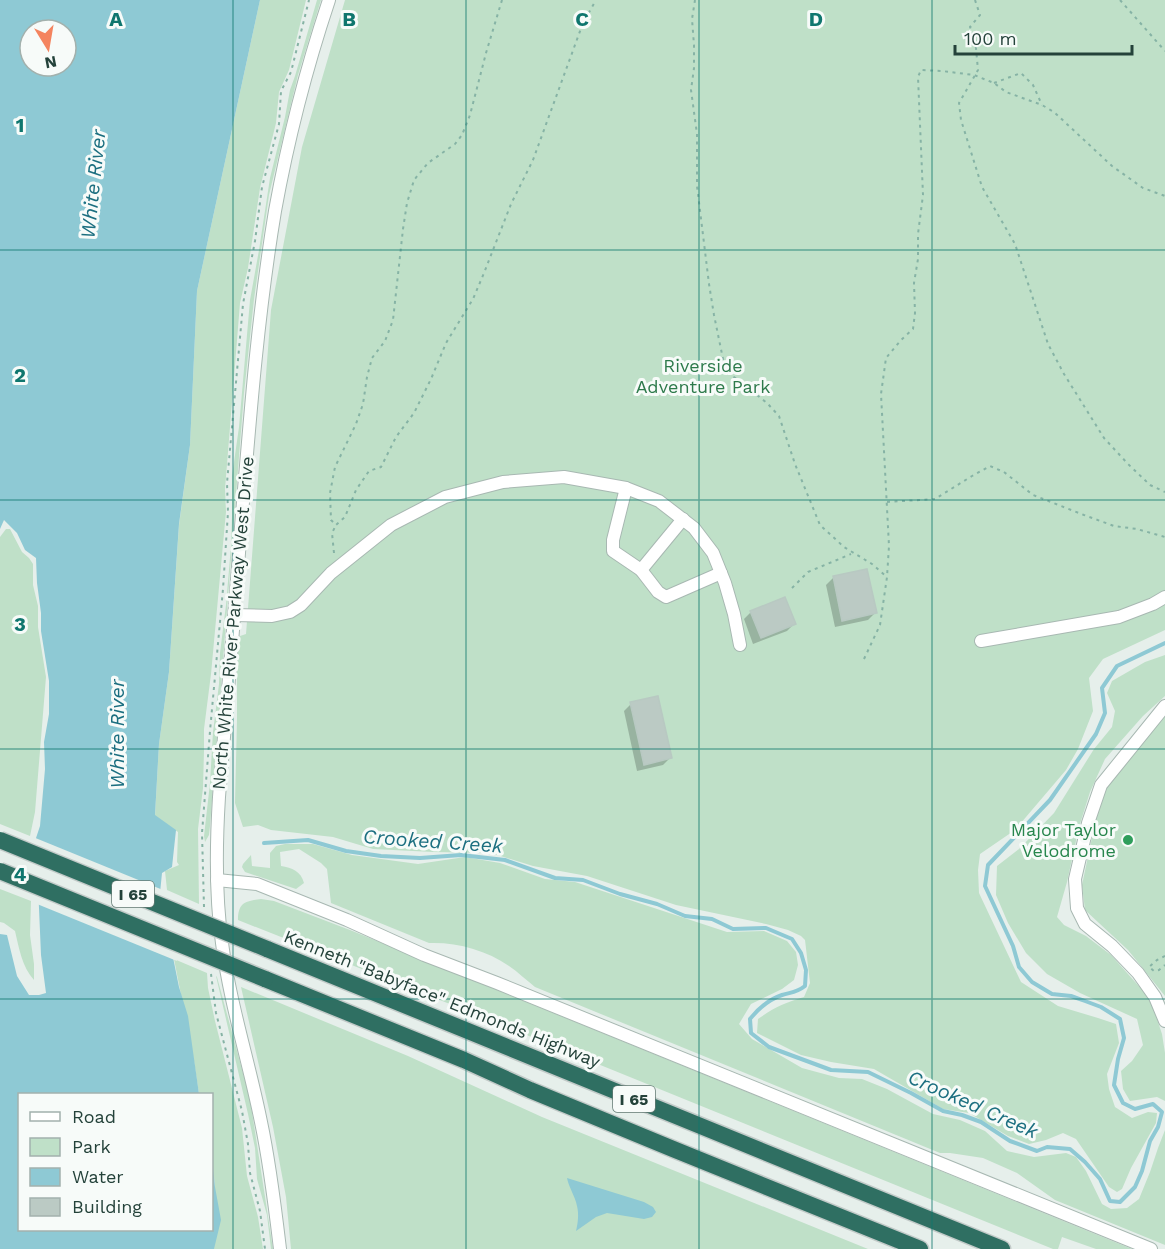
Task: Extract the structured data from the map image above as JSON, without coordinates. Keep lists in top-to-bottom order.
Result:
{
  "streets": {
    "highway": ["I 65", "Kenneth \"Babyface\" Edmonds Highway"],
    "street": ["North White River Parkway West Drive"]
  },
  "water": ["White River", "Crooked Creek"],
  "parks": ["Riverside Adventure Park"],
  "places": ["Major Taylor Velodrome"],
  "legend": [
    "Road",
    "Park",
    "Water",
    "Building"
  ],
  "scale_bar": "100 m",
  "north": "bottom",
  "grid": {
    "columns": [
      "A",
      "B",
      "C",
      "D"
    ],
    "rows": [
      "1",
      "2",
      "3",
      "4"
    ]
  }
}
